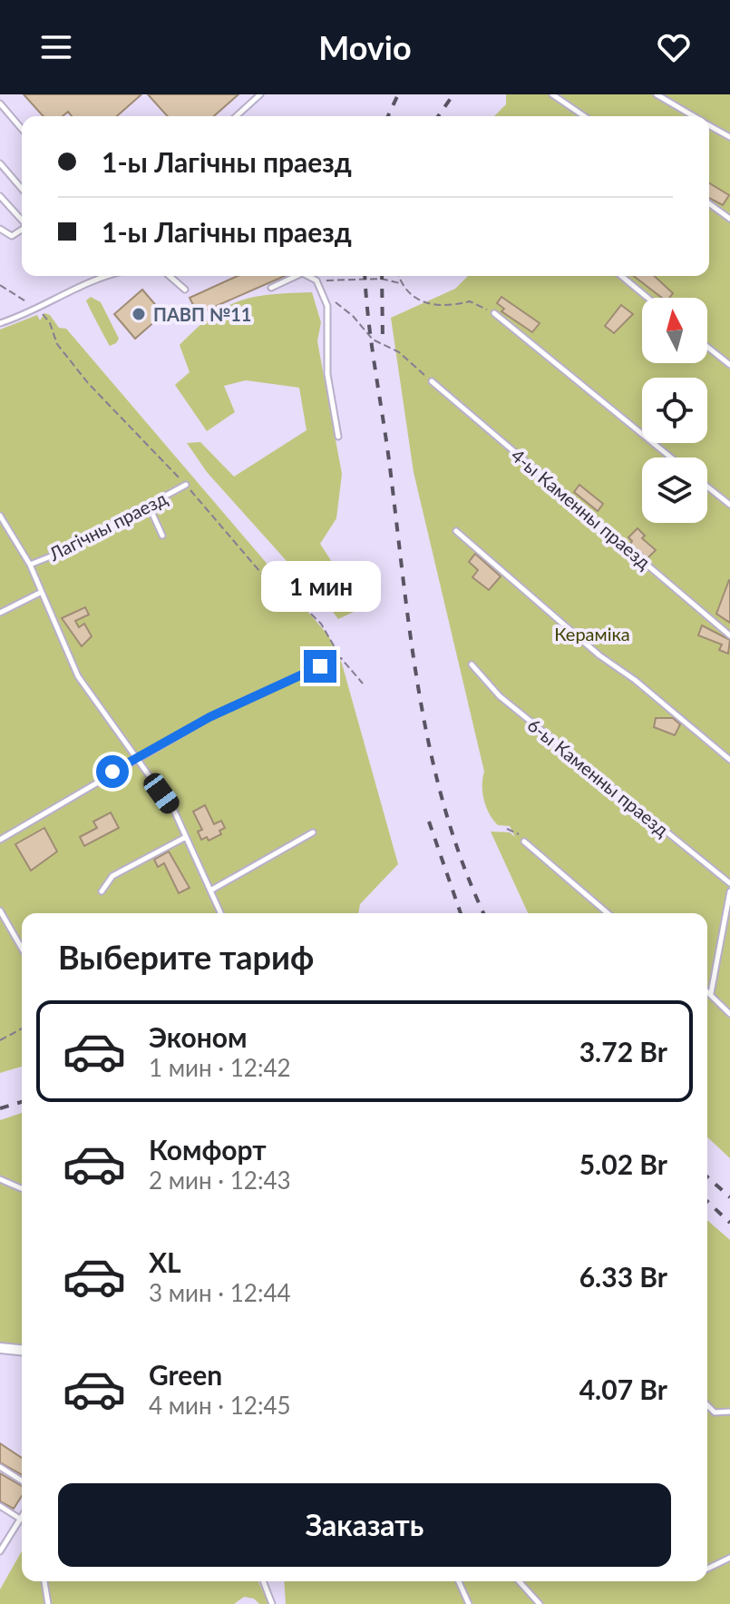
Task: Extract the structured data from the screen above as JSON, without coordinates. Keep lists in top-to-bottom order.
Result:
{
  "streets": {
    "lane": ["4-ы Каменны праезд", "Лагічны праезд", "6-ы Каменны праезд"]
  },
  "parks": ["Кераміка"],
  "places": ["ПАВП №11"],
  "north": "top",
  "page": {
    "header": "Movio",
    "banner": ["1-ы Лагічны праезд", "1-ы Лагічны праезд"],
    "bubble": "1 мин",
    "heading": "Выберите тариф",
    "list": [
      {
        "name": "Эконом",
        "note": "1 мин · 12:42",
        "value": "3.72 Br"
      },
      {
        "name": "Комфорт",
        "note": "2 мин · 12:43",
        "value": "5.02 Br"
      },
      {
        "name": "XL",
        "note": "3 мин · 12:44",
        "value": "6.33 Br"
      },
      {
        "name": "Green",
        "note": "4 мин · 12:45",
        "value": "4.07 Br"
      }
    ],
    "buttons": "Заказать"
  }
}
